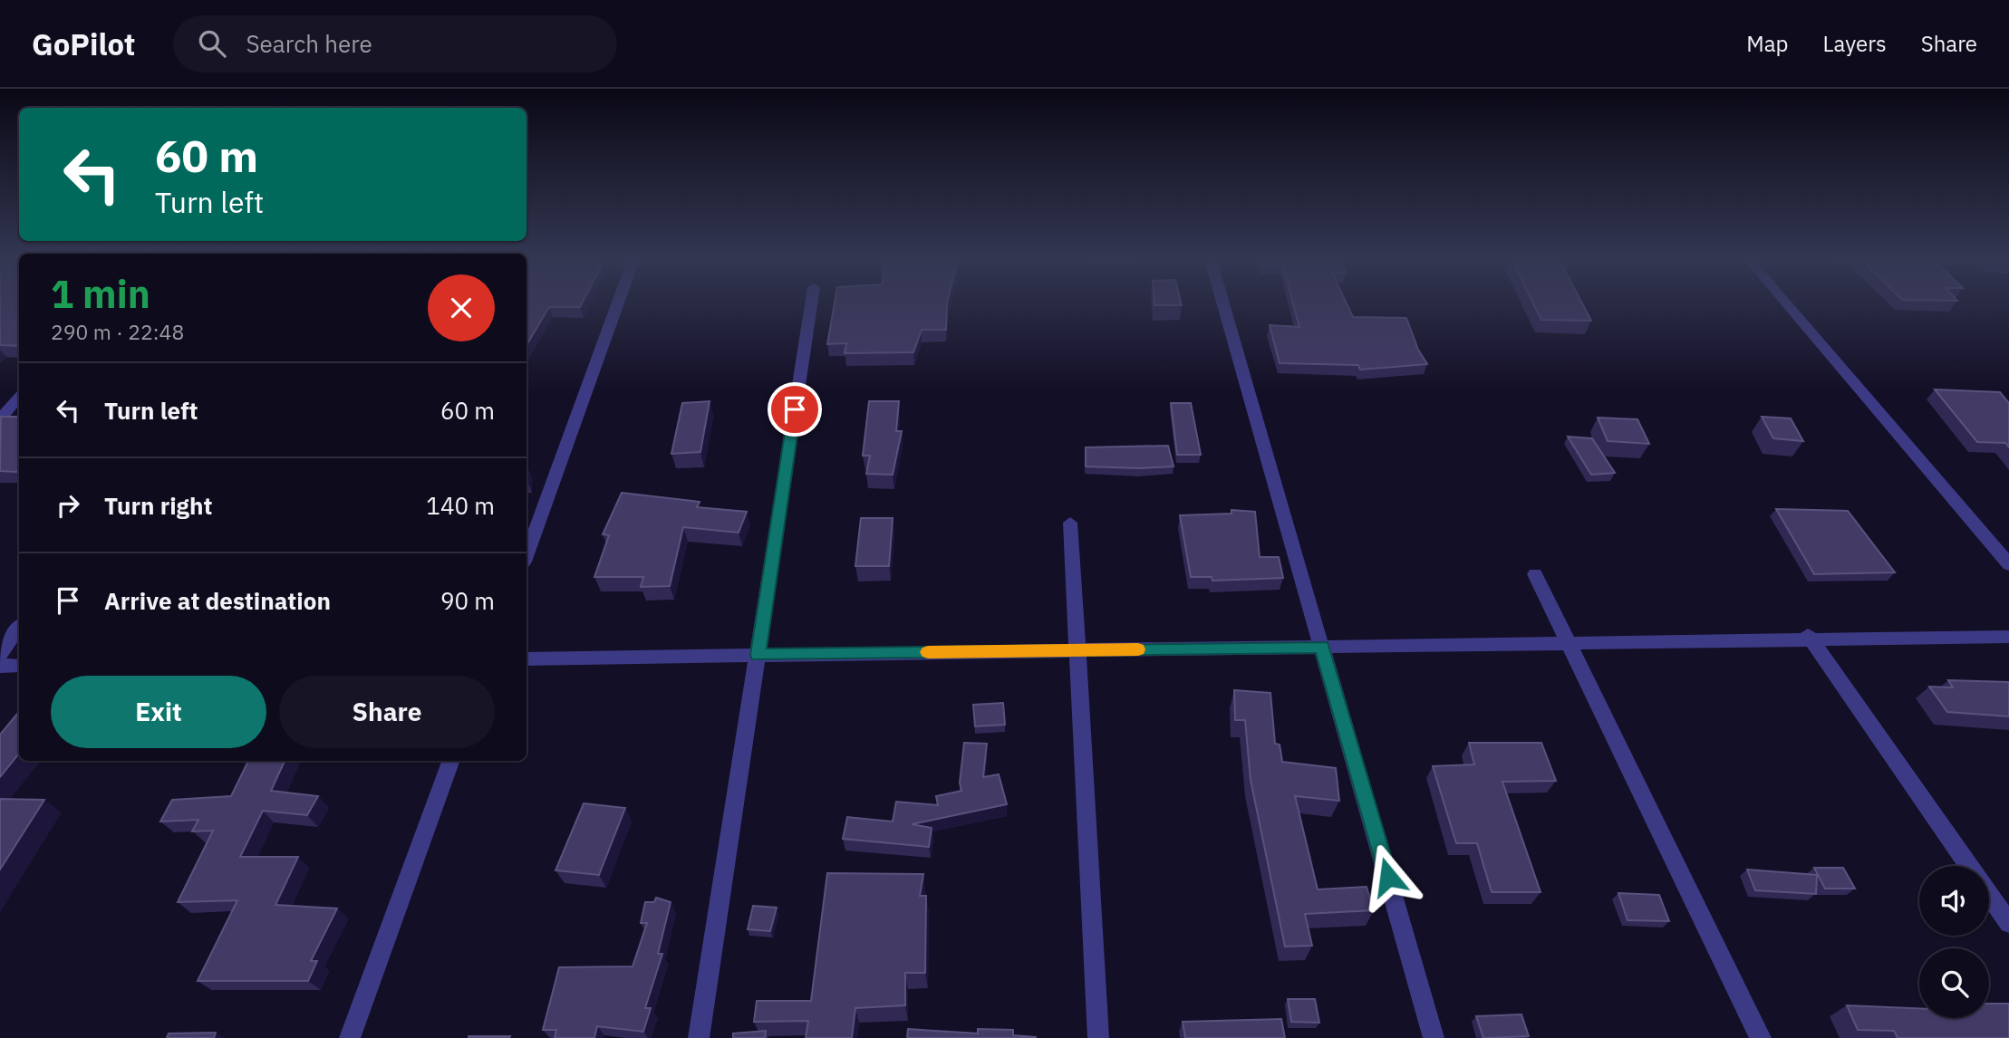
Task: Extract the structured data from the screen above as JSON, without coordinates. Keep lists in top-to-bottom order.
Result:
{
  "page": {
    "header": "GoPilot",
    "search": "Search here",
    "nav": ["Map", "Layers", "Share"],
    "turn": ["60 m", "Turn left"],
    "heading": ["1 min", "290 m · 22:48"],
    "list": [
      {
        "name": "Turn left",
        "value": "60 m"
      },
      {
        "name": "Turn right",
        "value": "140 m"
      },
      {
        "name": "Arrive at destination",
        "value": "90 m"
      }
    ],
    "buttons": ["Exit", "Share"]
  }
}
